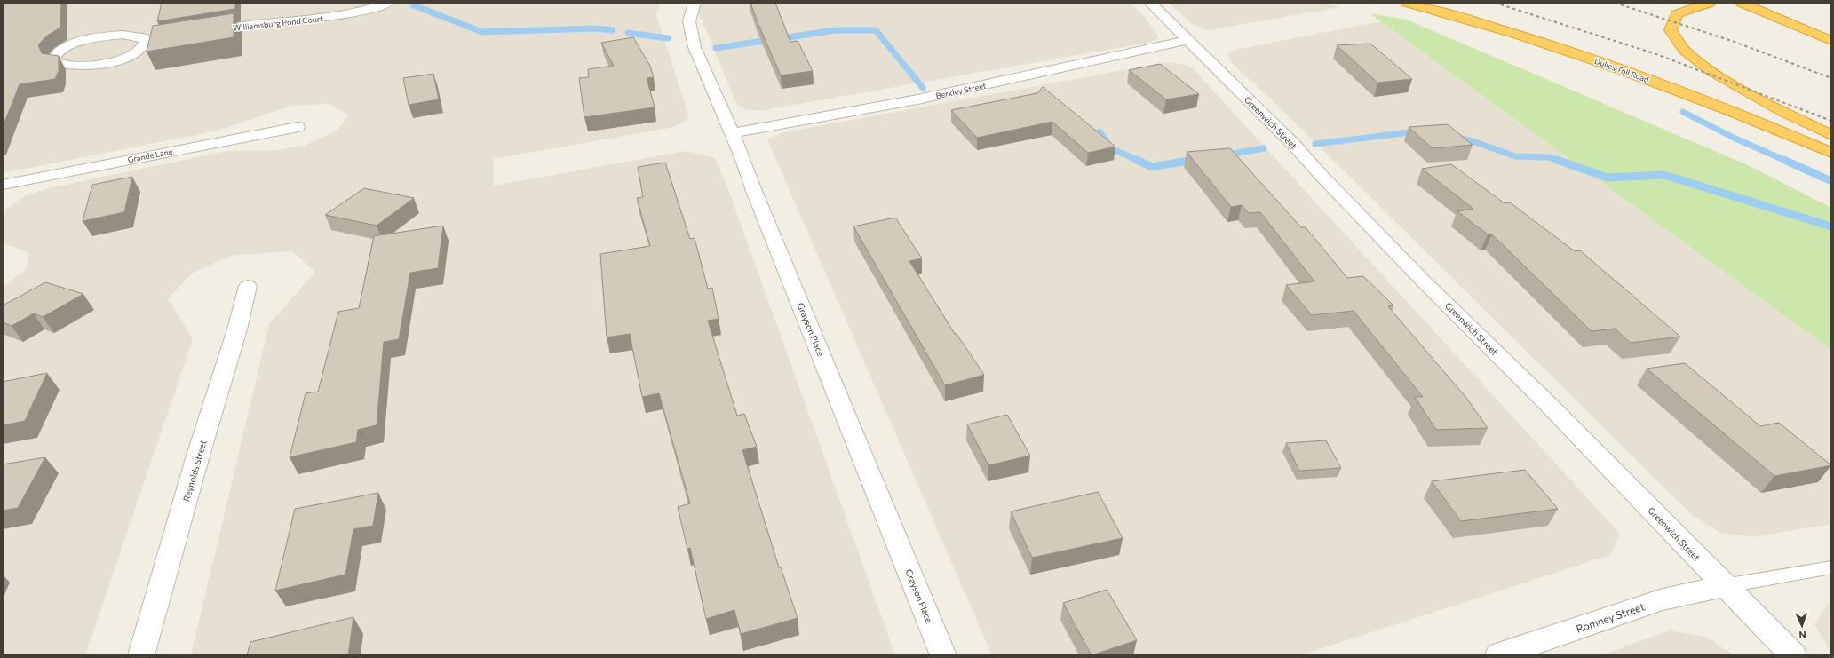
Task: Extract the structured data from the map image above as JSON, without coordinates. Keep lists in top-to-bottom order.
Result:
{
  "streets": {
    "highway": ["Dulles Toll Road"],
    "street": [
      "Williamsburg Pond Court",
      "Berkley Street",
      "Greenwich Street",
      "Grande Lane",
      "Grayson Place",
      "Reynolds Street",
      "Romney Street"
    ]
  },
  "crossings": [
    ["Berkley Street", "Greenwich Street"],
    ["Berkley Street", "Grayson Place"],
    ["Greenwich Street", "Romney Street"]
  ],
  "north": "bottom"
}
